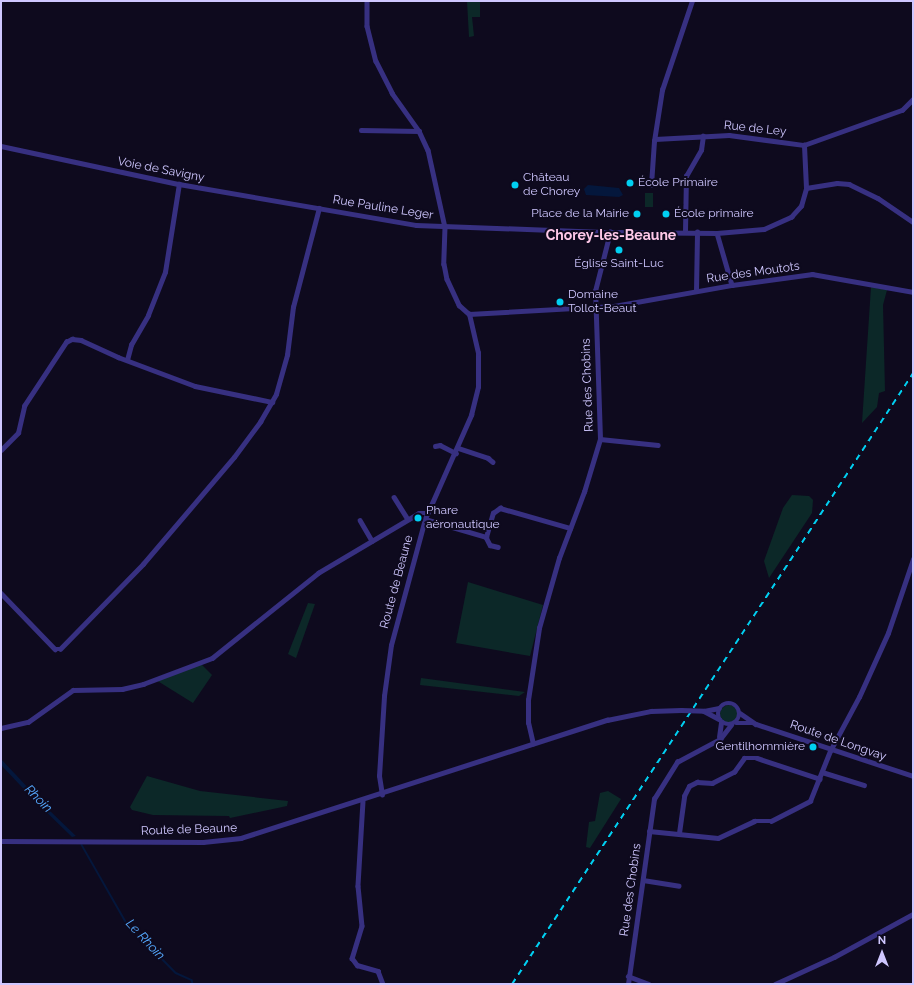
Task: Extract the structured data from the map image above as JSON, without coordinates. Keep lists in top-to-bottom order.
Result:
{
  "streets": {
    "street": [
      "Rue de Ley",
      "Voie de Savigny",
      "Rue Pauline Leger",
      "Rue des Moutots",
      "Rue des Chobins",
      "Route de Beaune",
      "Route de Longvay"
    ]
  },
  "crossings": [
    ["Voie de Savigny", "Rue Pauline Leger"],
    ["Rue Pauline Leger", "Rue des Chobins"],
    ["Rue des Moutots", "Rue des Chobins"],
    ["Rue des Moutots", "Route de Beaune"],
    ["Rue des Chobins", "Route de Beaune"]
  ],
  "districts": ["Chorey-les-Beaune"],
  "water": ["Rhoin", "Le Rhoin"],
  "places": [
    "École Primaire",
    "Château de Chorey",
    "Place de la Mairie",
    "École primaire",
    "Église Saint-Luc",
    "Domaine Tollot-Beaut",
    "Phare aéronautique",
    "Gentilhommière"
  ],
  "north": "top"
}
